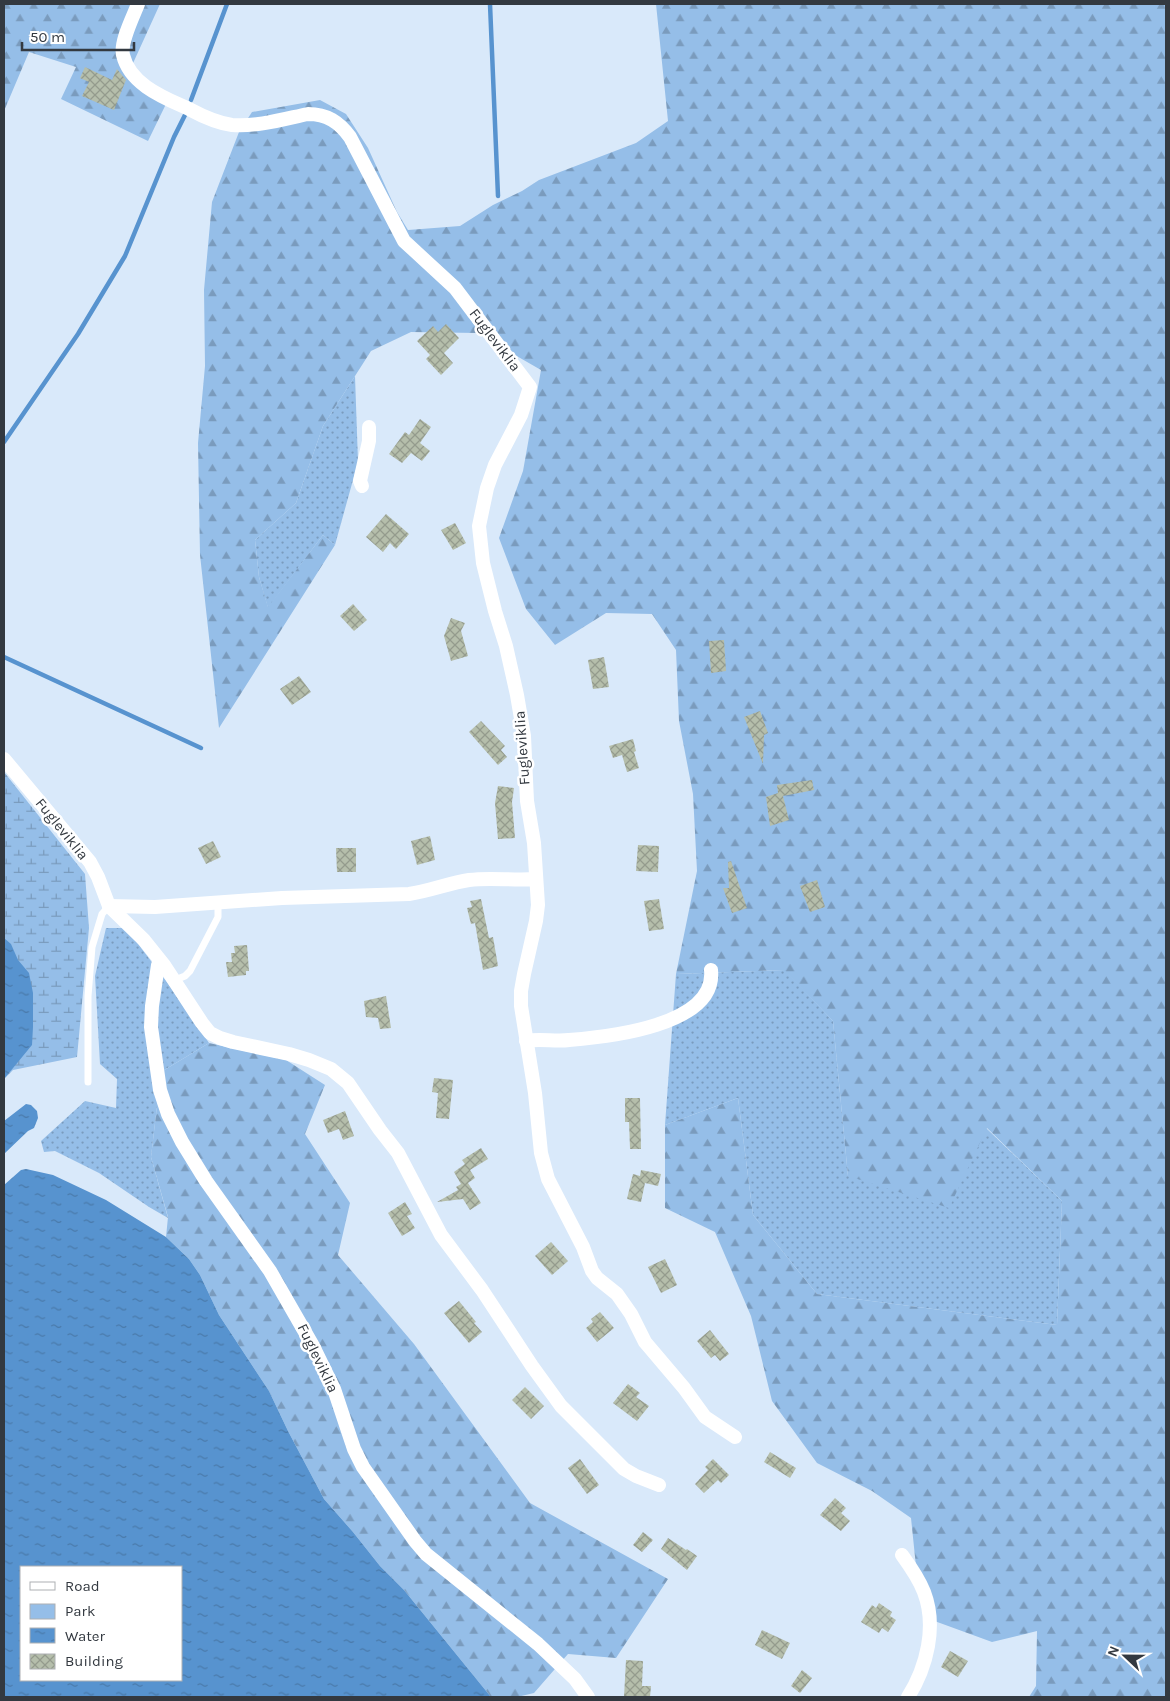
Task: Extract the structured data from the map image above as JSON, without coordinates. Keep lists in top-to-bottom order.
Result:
{
  "streets": {
    "street": ["Fugleviklia"]
  },
  "legend": [
    "Road",
    "Park",
    "Water",
    "Building"
  ],
  "scale_bar": "50 m",
  "north": "left"
}
